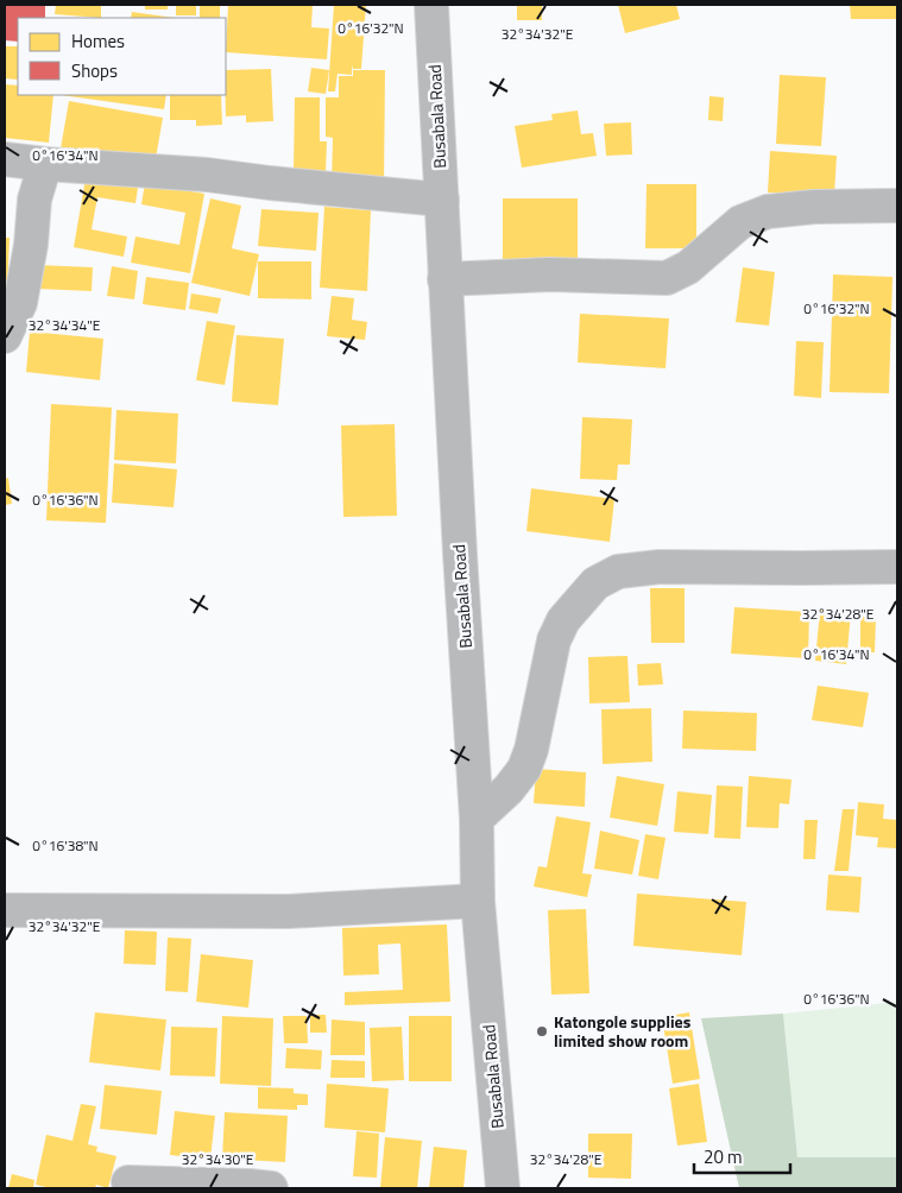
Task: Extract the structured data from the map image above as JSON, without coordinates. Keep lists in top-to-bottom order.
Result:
{
  "streets": {
    "street": ["Busabala Road"]
  },
  "places": ["Katongole supplies limited show room"],
  "legend": ["Homes", "Shops"],
  "scale_bar": "20 m",
  "coordinates": [
    "0°16'32\"N",
    "32°34'32\"E",
    "0°16'34\"N",
    "32°34'34\"E",
    "0°16'36\"N",
    "32°34'28\"E",
    "0°16'38\"N",
    "32°34'30\"E"
  ]
}
